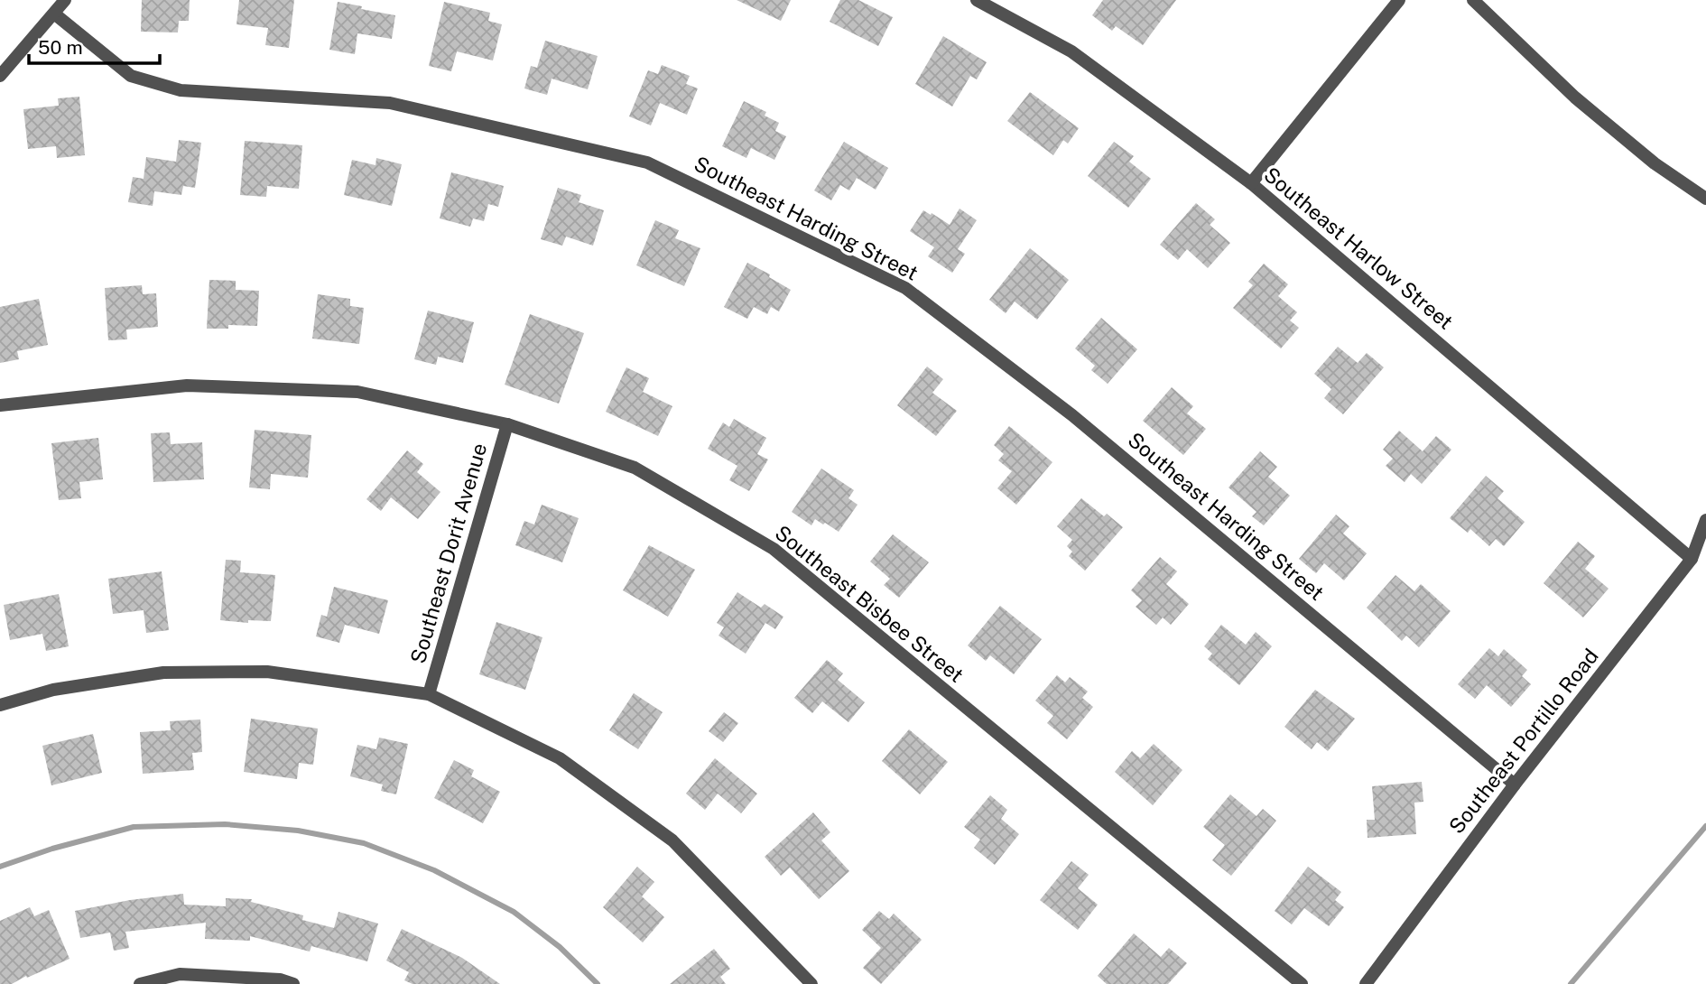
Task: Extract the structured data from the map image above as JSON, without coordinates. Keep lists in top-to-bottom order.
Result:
{
  "streets": {
    "street": [
      "Southeast Harding Street",
      "Southeast Harlow Street",
      "Southeast Dorit Avenue",
      "Southeast Bisbee Street",
      "Southeast Portillo Road"
    ]
  },
  "crossings": [
    ["Southeast Harding Street", "Southeast Portillo Road"],
    ["Southeast Harlow Street", "Southeast Portillo Road"],
    ["Southeast Dorit Avenue", "Southeast Bisbee Street"]
  ],
  "scale_bar": "50 m"
}
